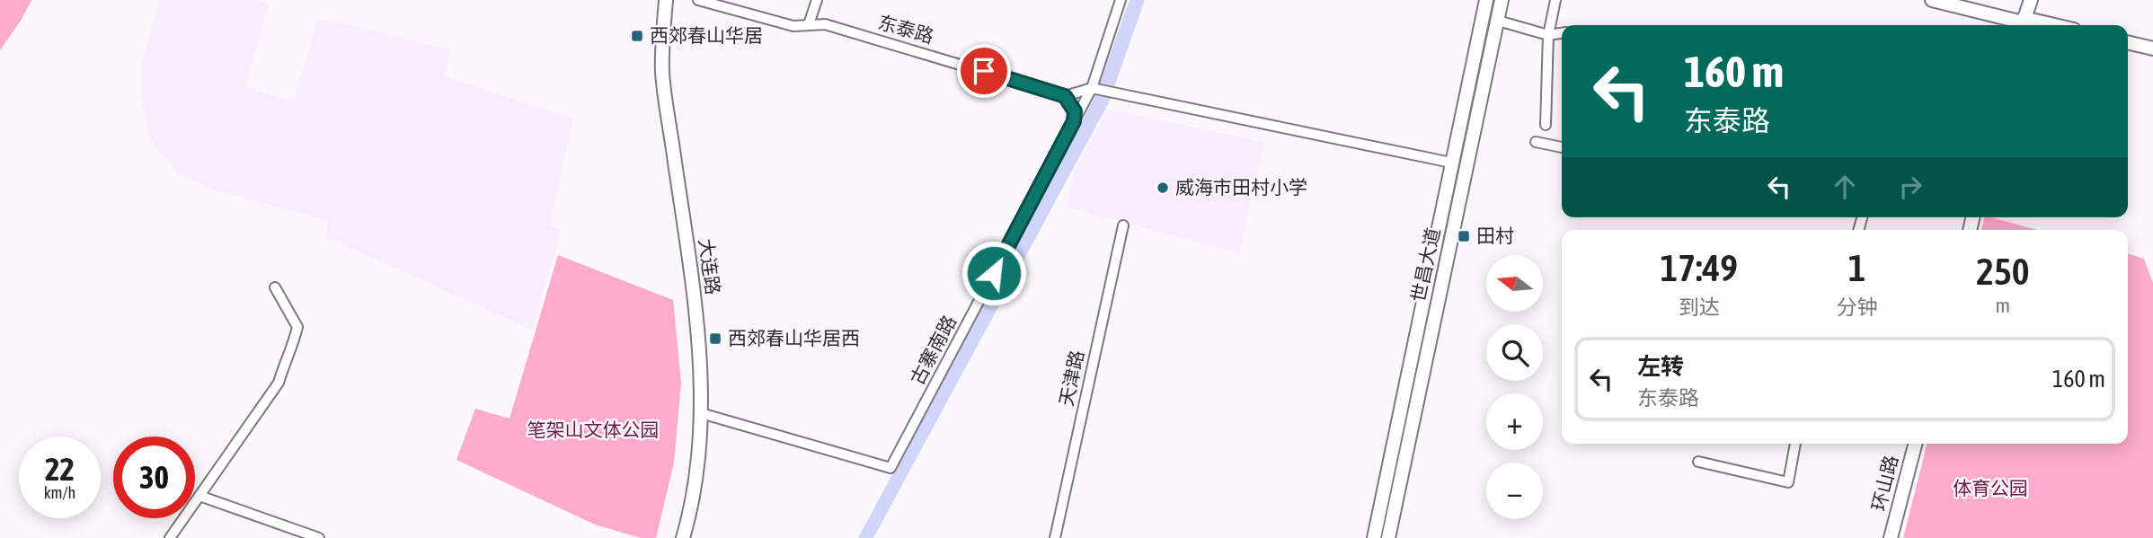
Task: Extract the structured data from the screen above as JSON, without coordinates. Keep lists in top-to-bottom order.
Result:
{
  "streets": {
    "main road": ["世昌大道", "大连路", "环山路"],
    "street": ["东泰路", "古寨南路", "天津路"]
  },
  "crossings": [
    ["大连路", "古寨南路"]
  ],
  "parks": ["笔架山文体公园", "体育公园"],
  "places": {
    "transit": ["西郊春山华居", "田村", "西郊春山华居西"],
    "other": ["威海市田村小学"]
  },
  "north": "left",
  "page": {
    "turn": ["160 m", "东泰路"],
    "eta": [
      "17:49",
      "到达",
      "1",
      "分钟",
      "250",
      "m"
    ],
    "map_buttons": ["+", "−"],
    "list": [
      {
        "name": "左转",
        "note": "东泰路",
        "value": "160 m"
      }
    ],
    "speed": "22 km/h",
    "limit": "30"
  }
}
